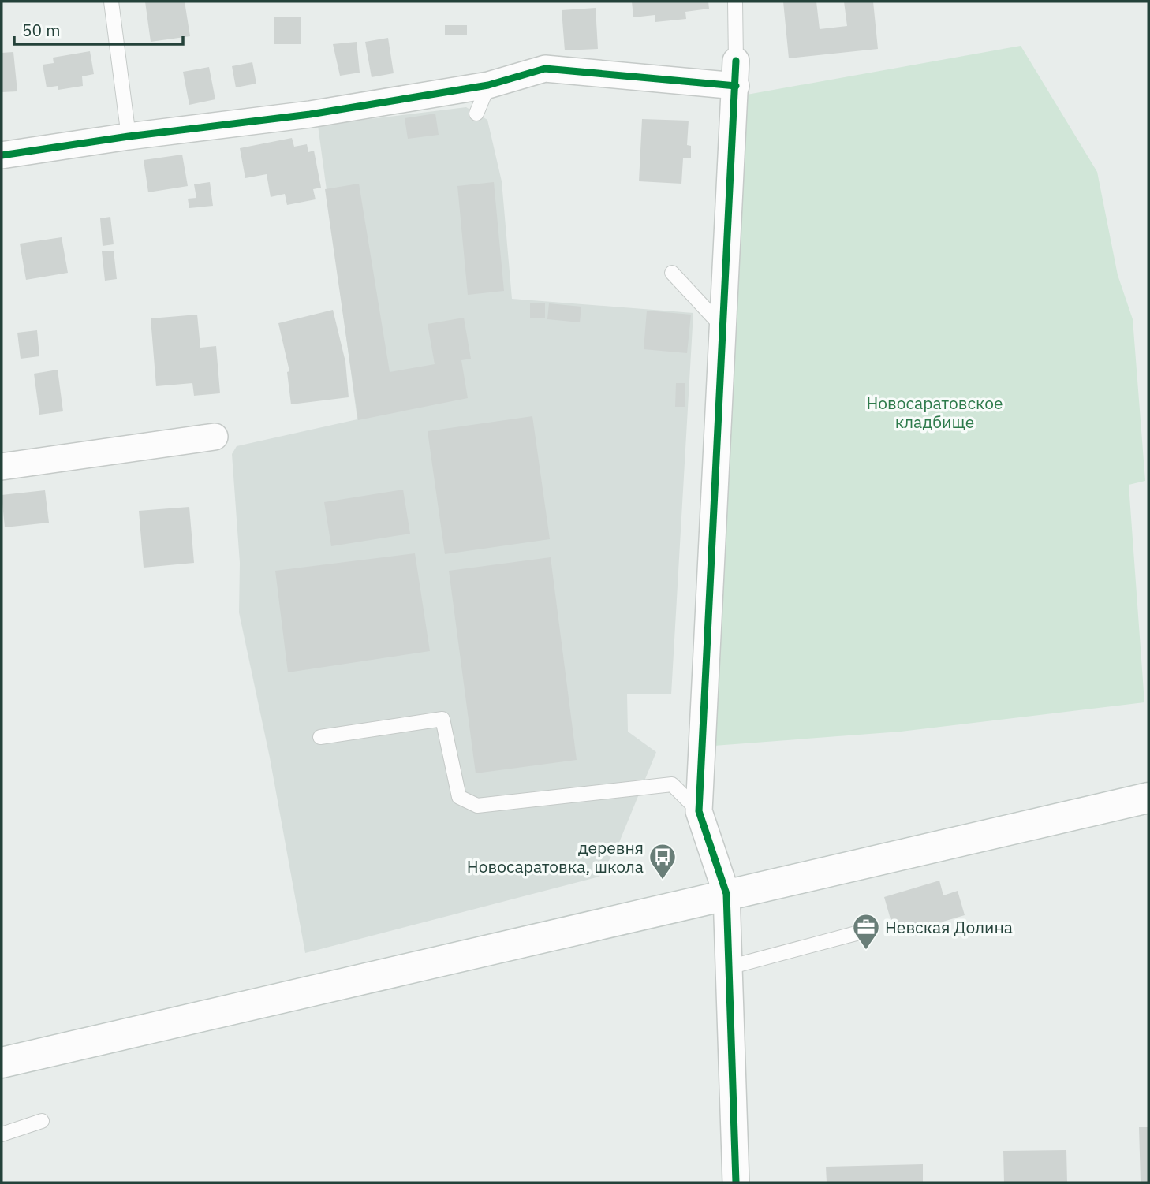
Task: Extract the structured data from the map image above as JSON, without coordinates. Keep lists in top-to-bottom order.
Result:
{
  "parks": ["Новосаратовское кладбище"],
  "places": {
    "bus stop": ["деревня Новосаратовка, школа"],
    "office": ["Невская Долина"]
  },
  "scale_bar": "50 m"
}
